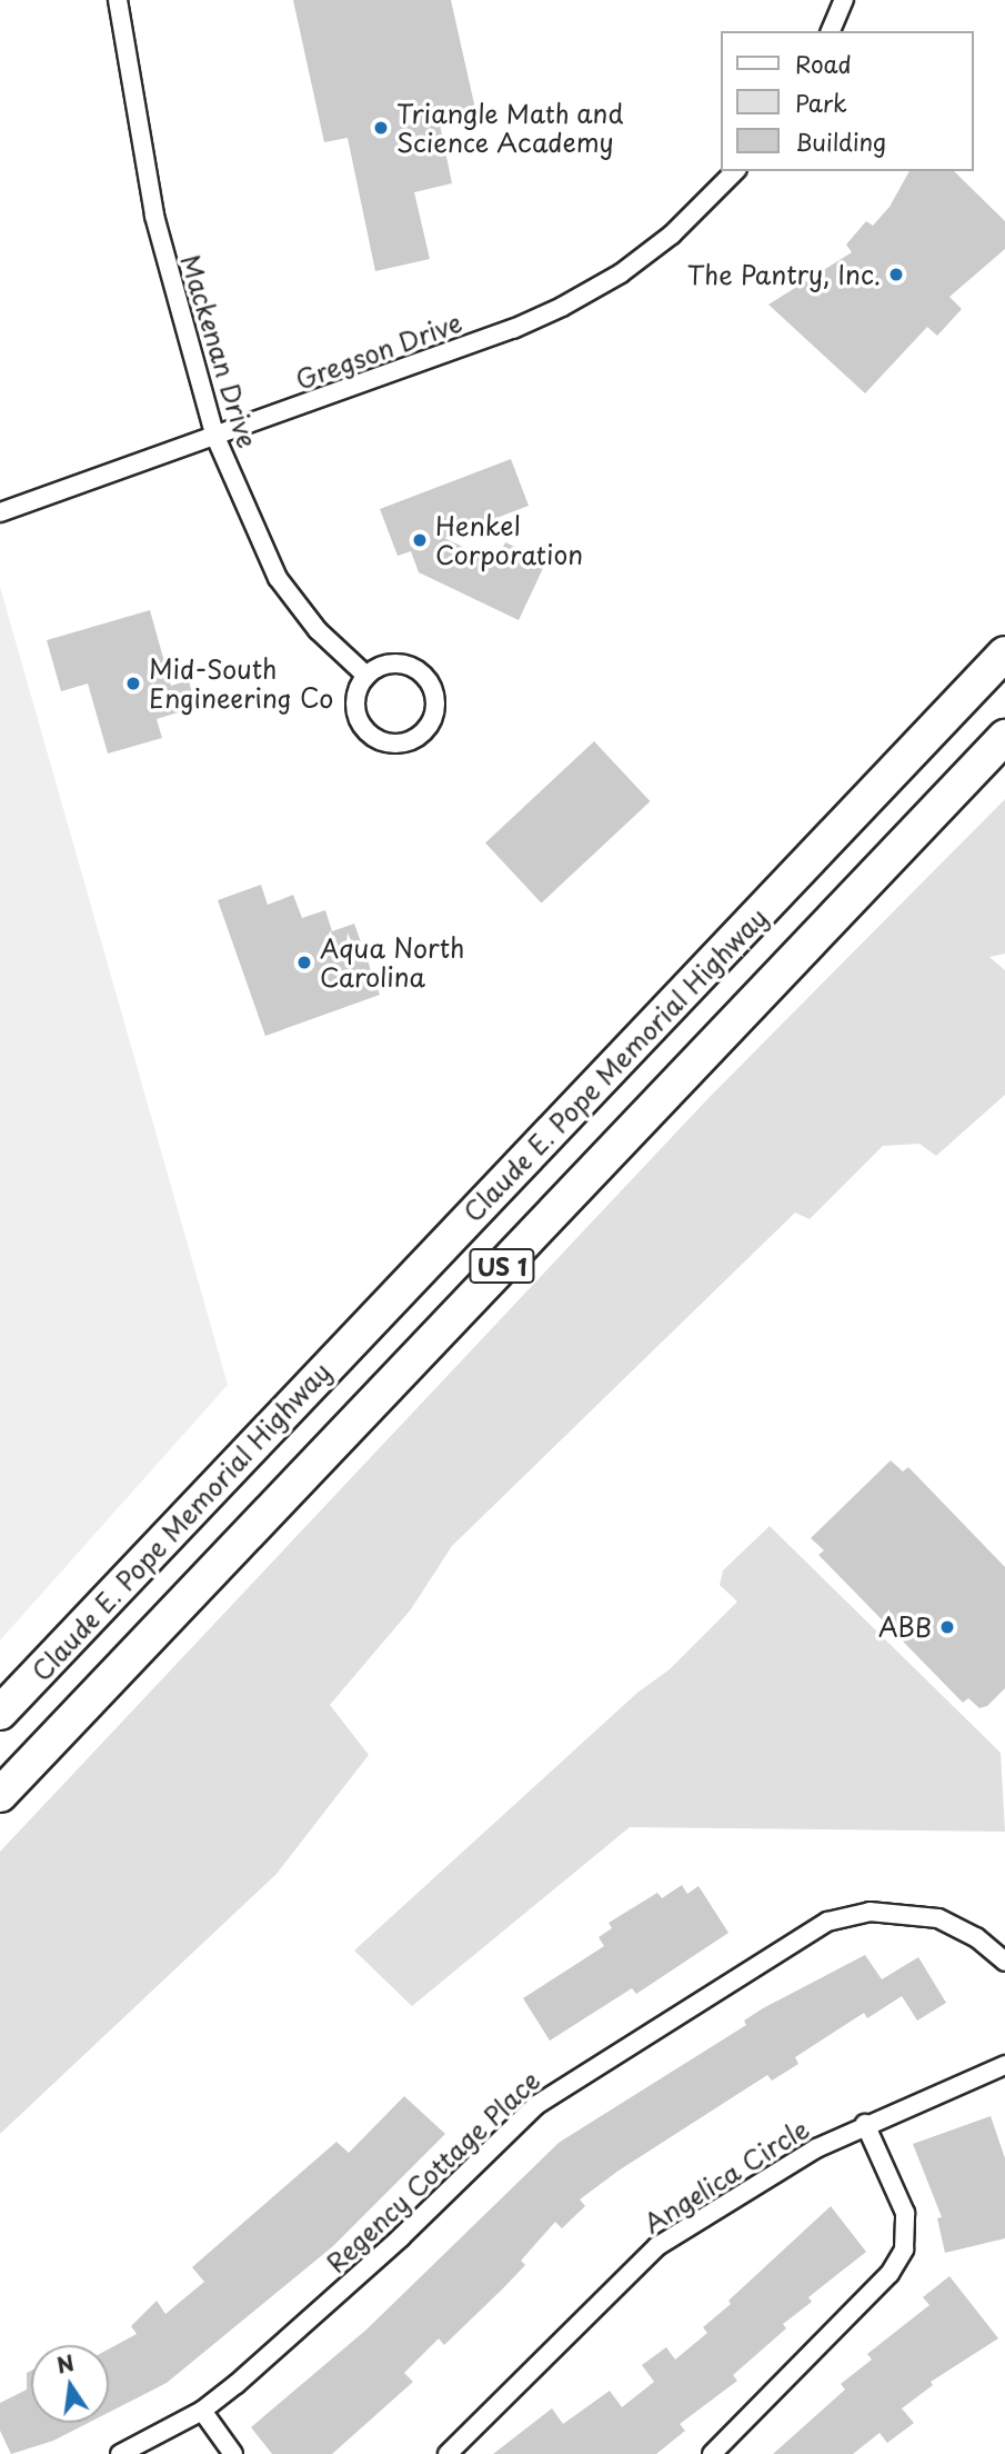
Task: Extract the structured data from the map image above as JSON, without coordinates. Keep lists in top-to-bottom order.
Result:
{
  "streets": {
    "highway": ["Claude E. Pope Memorial Highway", "US 1"],
    "street": [
      "Mackenan Drive",
      "Gregson Drive",
      "Regency Cottage Place",
      "Angelica Circle"
    ]
  },
  "crossings": [
    ["Mackenan Drive", "Gregson Drive"]
  ],
  "places": [
    "Triangle Math and Science Academy",
    "The Pantry, Inc.",
    "Henkel Corporation",
    "Mid-South Engineering Co",
    "Aqua North Carolina",
    "ABB"
  ],
  "legend": ["Road", "Park", "Building"],
  "north": "top"
}
